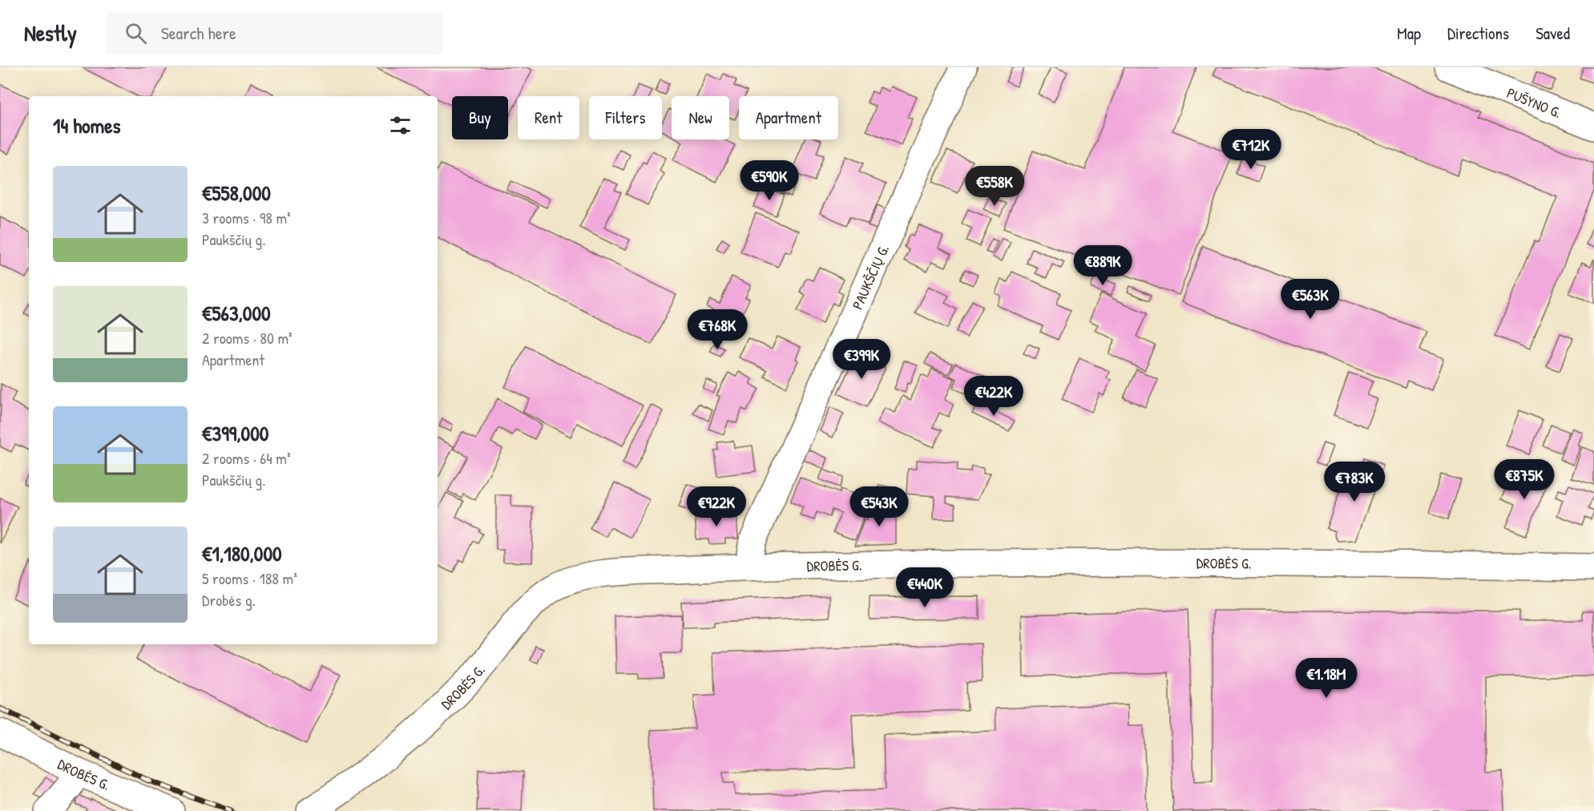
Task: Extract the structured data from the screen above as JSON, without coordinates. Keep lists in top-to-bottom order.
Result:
{
  "streets": {
    "street": ["PUŠYNO G.", "PAUKŠČIŲ G.", "DROBĖS G."]
  },
  "crossings": [
    ["PAUKŠČIŲ G.", "DROBĖS G."]
  ],
  "page": {
    "header": "Nestly",
    "search": "Search here",
    "nav": ["Map", "Directions", "Saved"],
    "chip": [
      "Buy",
      "Rent",
      "Filters",
      "New",
      "Apartment"
    ],
    "heading": "14 homes",
    "price": [
      "€712K",
      "€590K",
      "€558K",
      "€889K",
      "€563K",
      "€768K",
      "€399K",
      "€422K",
      "€875K",
      "€783K",
      "€922K",
      "€543K",
      "€440K",
      "€1.18M"
    ],
    "list": [
      {
        "name": "€558,000",
        "note": "3 rooms · 98 m² · Paukščių g."
      },
      {
        "name": "€563,000",
        "note": "2 rooms · 80 m² · Apartment"
      },
      {
        "name": "€399,000",
        "note": "2 rooms · 64 m² · Paukščių g."
      },
      {
        "name": "€1,180,000",
        "note": "5 rooms · 188 m² · Drobės g."
      }
    ]
  }
}
